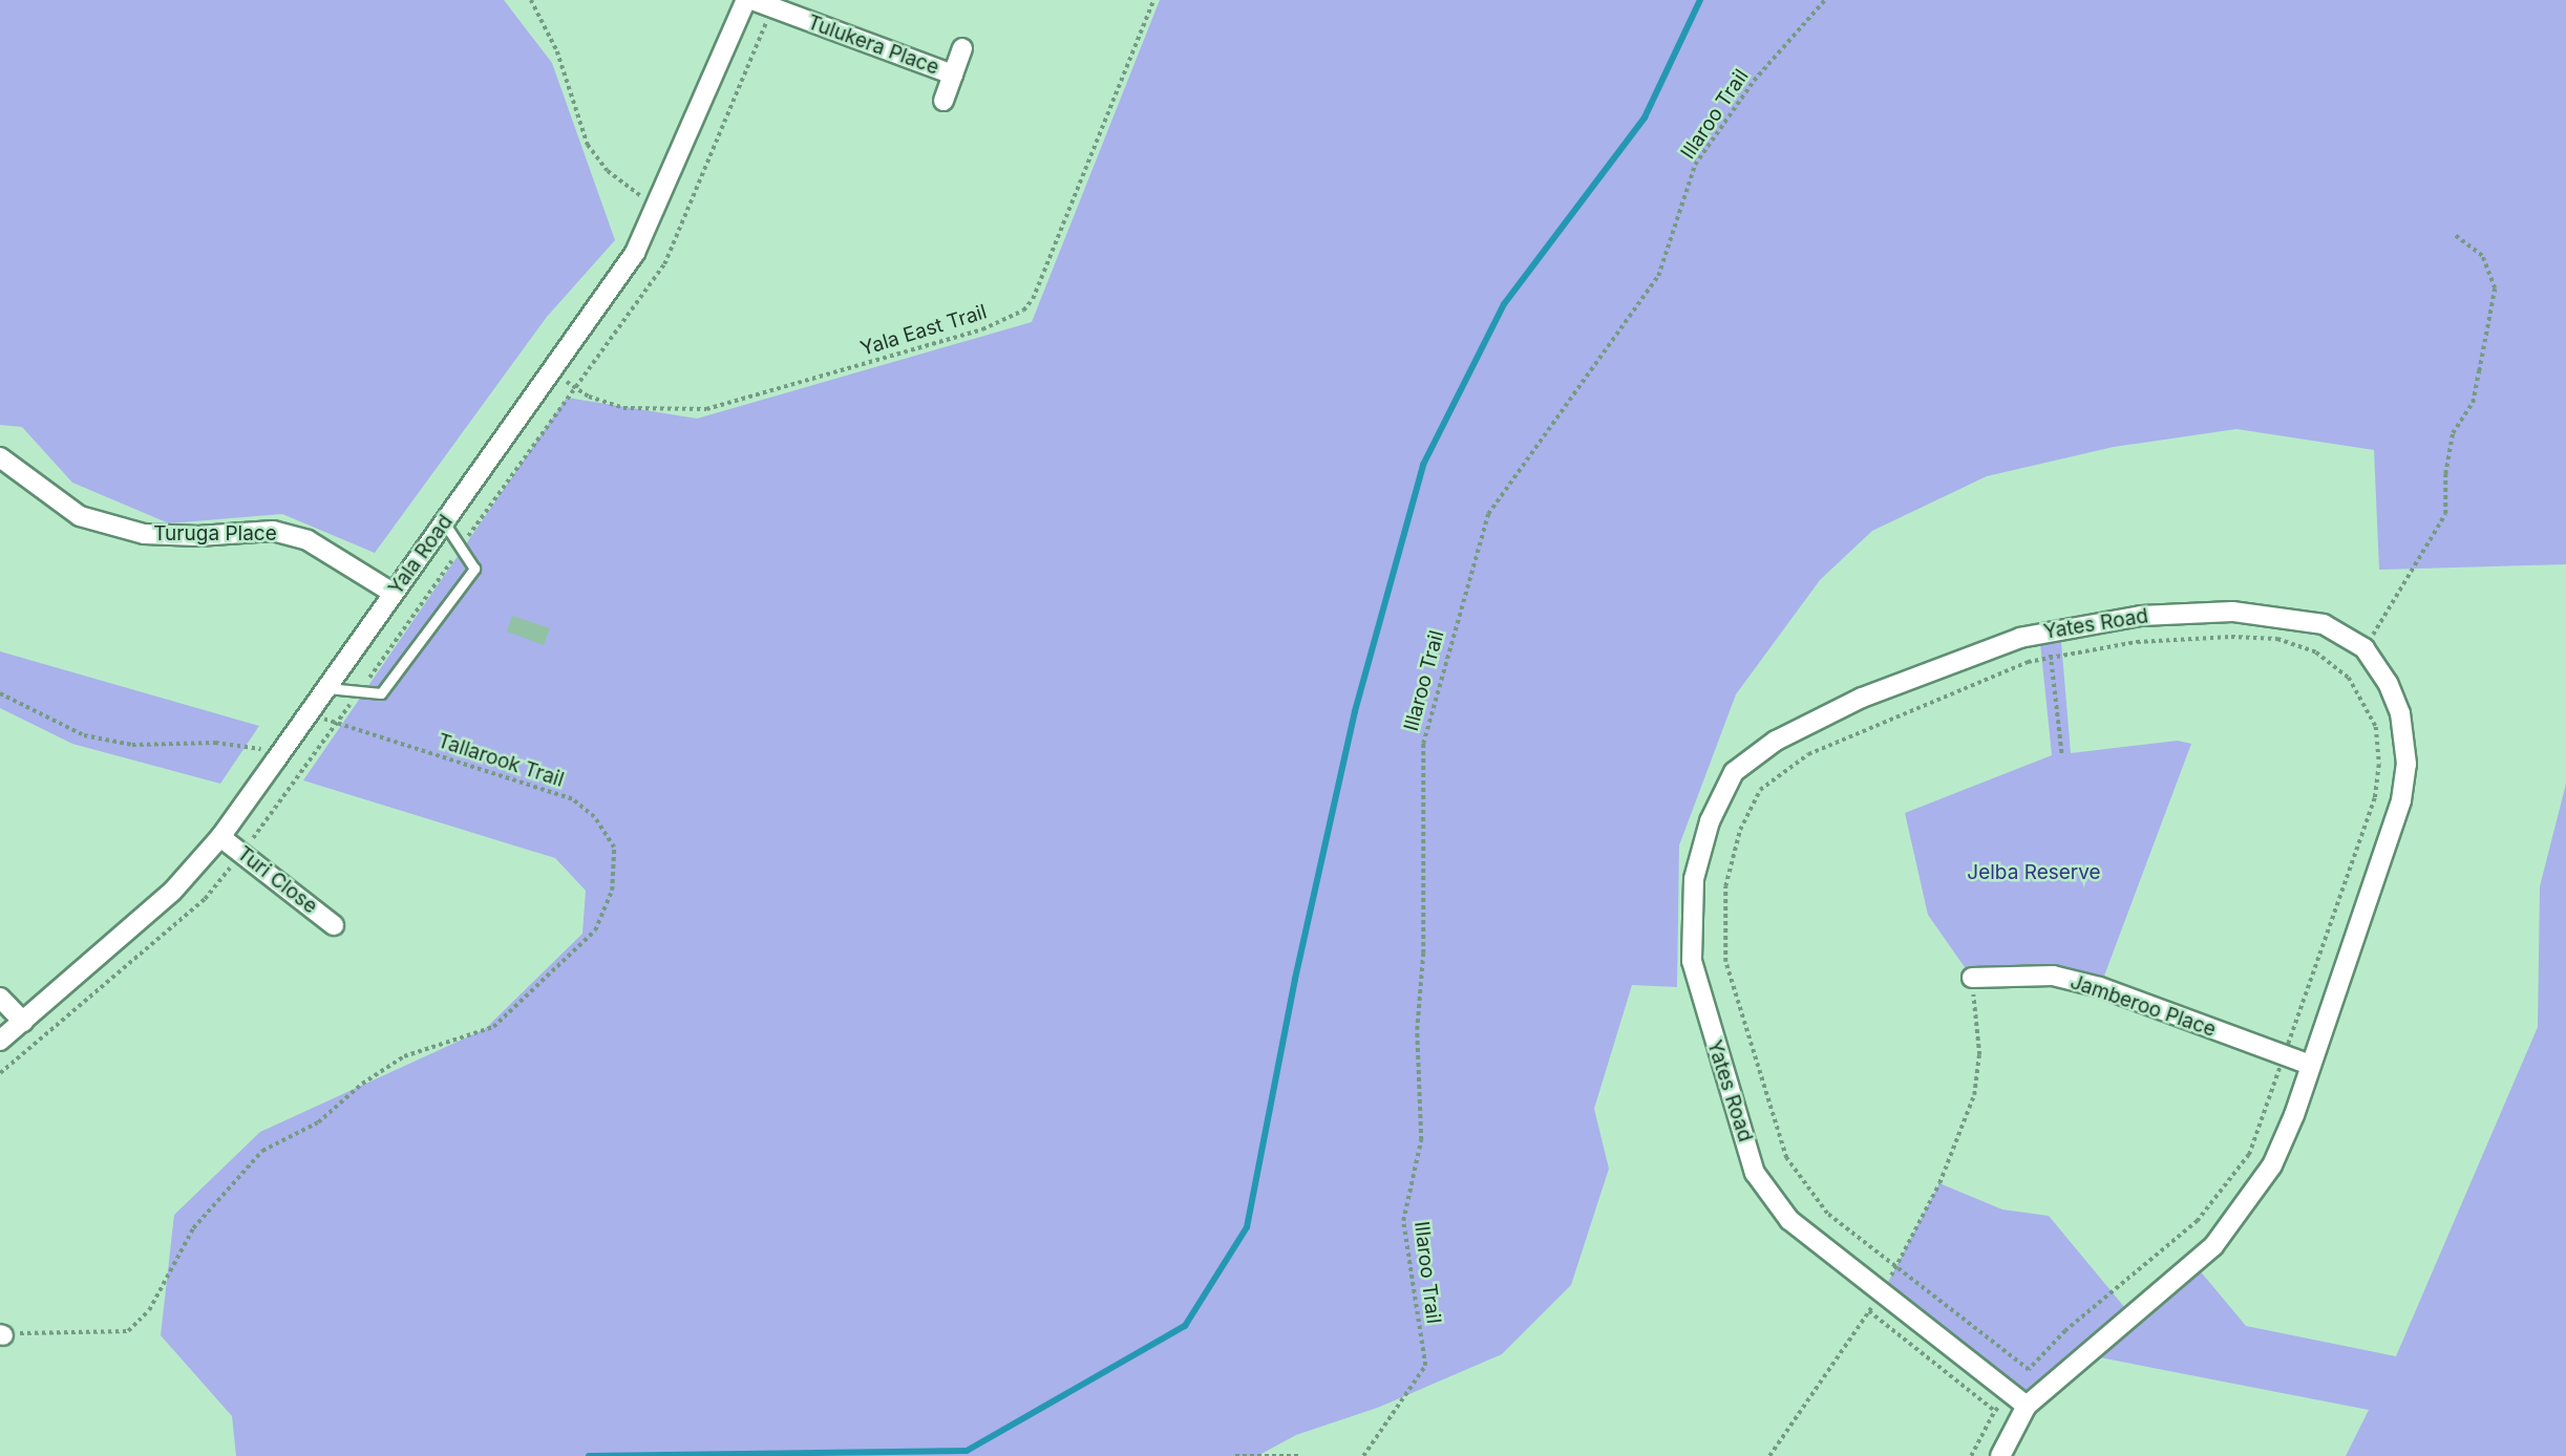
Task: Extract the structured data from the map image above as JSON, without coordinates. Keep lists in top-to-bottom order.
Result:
{
  "streets": {
    "street": [
      "Tulukera Place",
      "Turuga Place",
      "Yala Road",
      "Yates Road",
      "Turi Close",
      "Jamberoo Place"
    ],
    "path": ["Illaroo Trail", "Yala East Trail", "Tallarook Trail"]
  },
  "crossings": [
    ["Yala East Trail", "Yala Road"],
    ["Turuga Place", "Yala Road"],
    ["Yala Road", "Tallarook Trail"],
    ["Yala Road", "Turi Close"],
    ["Yates Road", "Jamberoo Place"]
  ],
  "parks": ["Jelba Reserve"]
}
